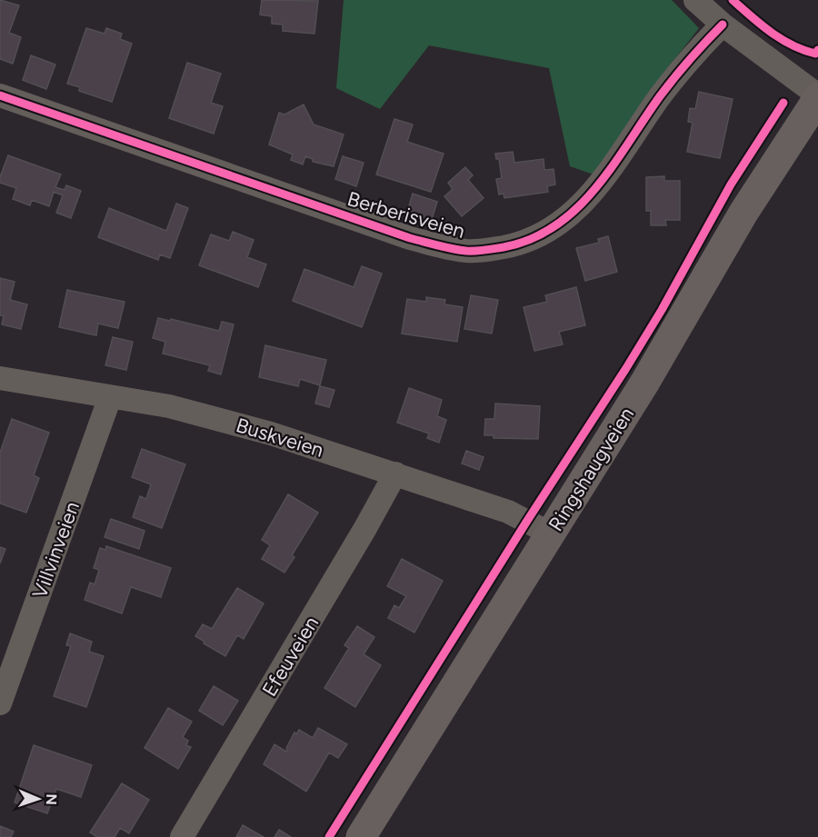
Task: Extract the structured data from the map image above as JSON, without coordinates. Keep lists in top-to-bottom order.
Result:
{
  "streets": {
    "main road": ["Ringshaugveien"],
    "street": [
      "Berberisveien",
      "Buskveien",
      "Villvinveien",
      "Efeuveien"
    ]
  },
  "crossings": [
    ["Buskveien", "Ringshaugveien"],
    ["Buskveien", "Villvinveien"],
    ["Buskveien", "Efeuveien"]
  ],
  "north": "right"
}
